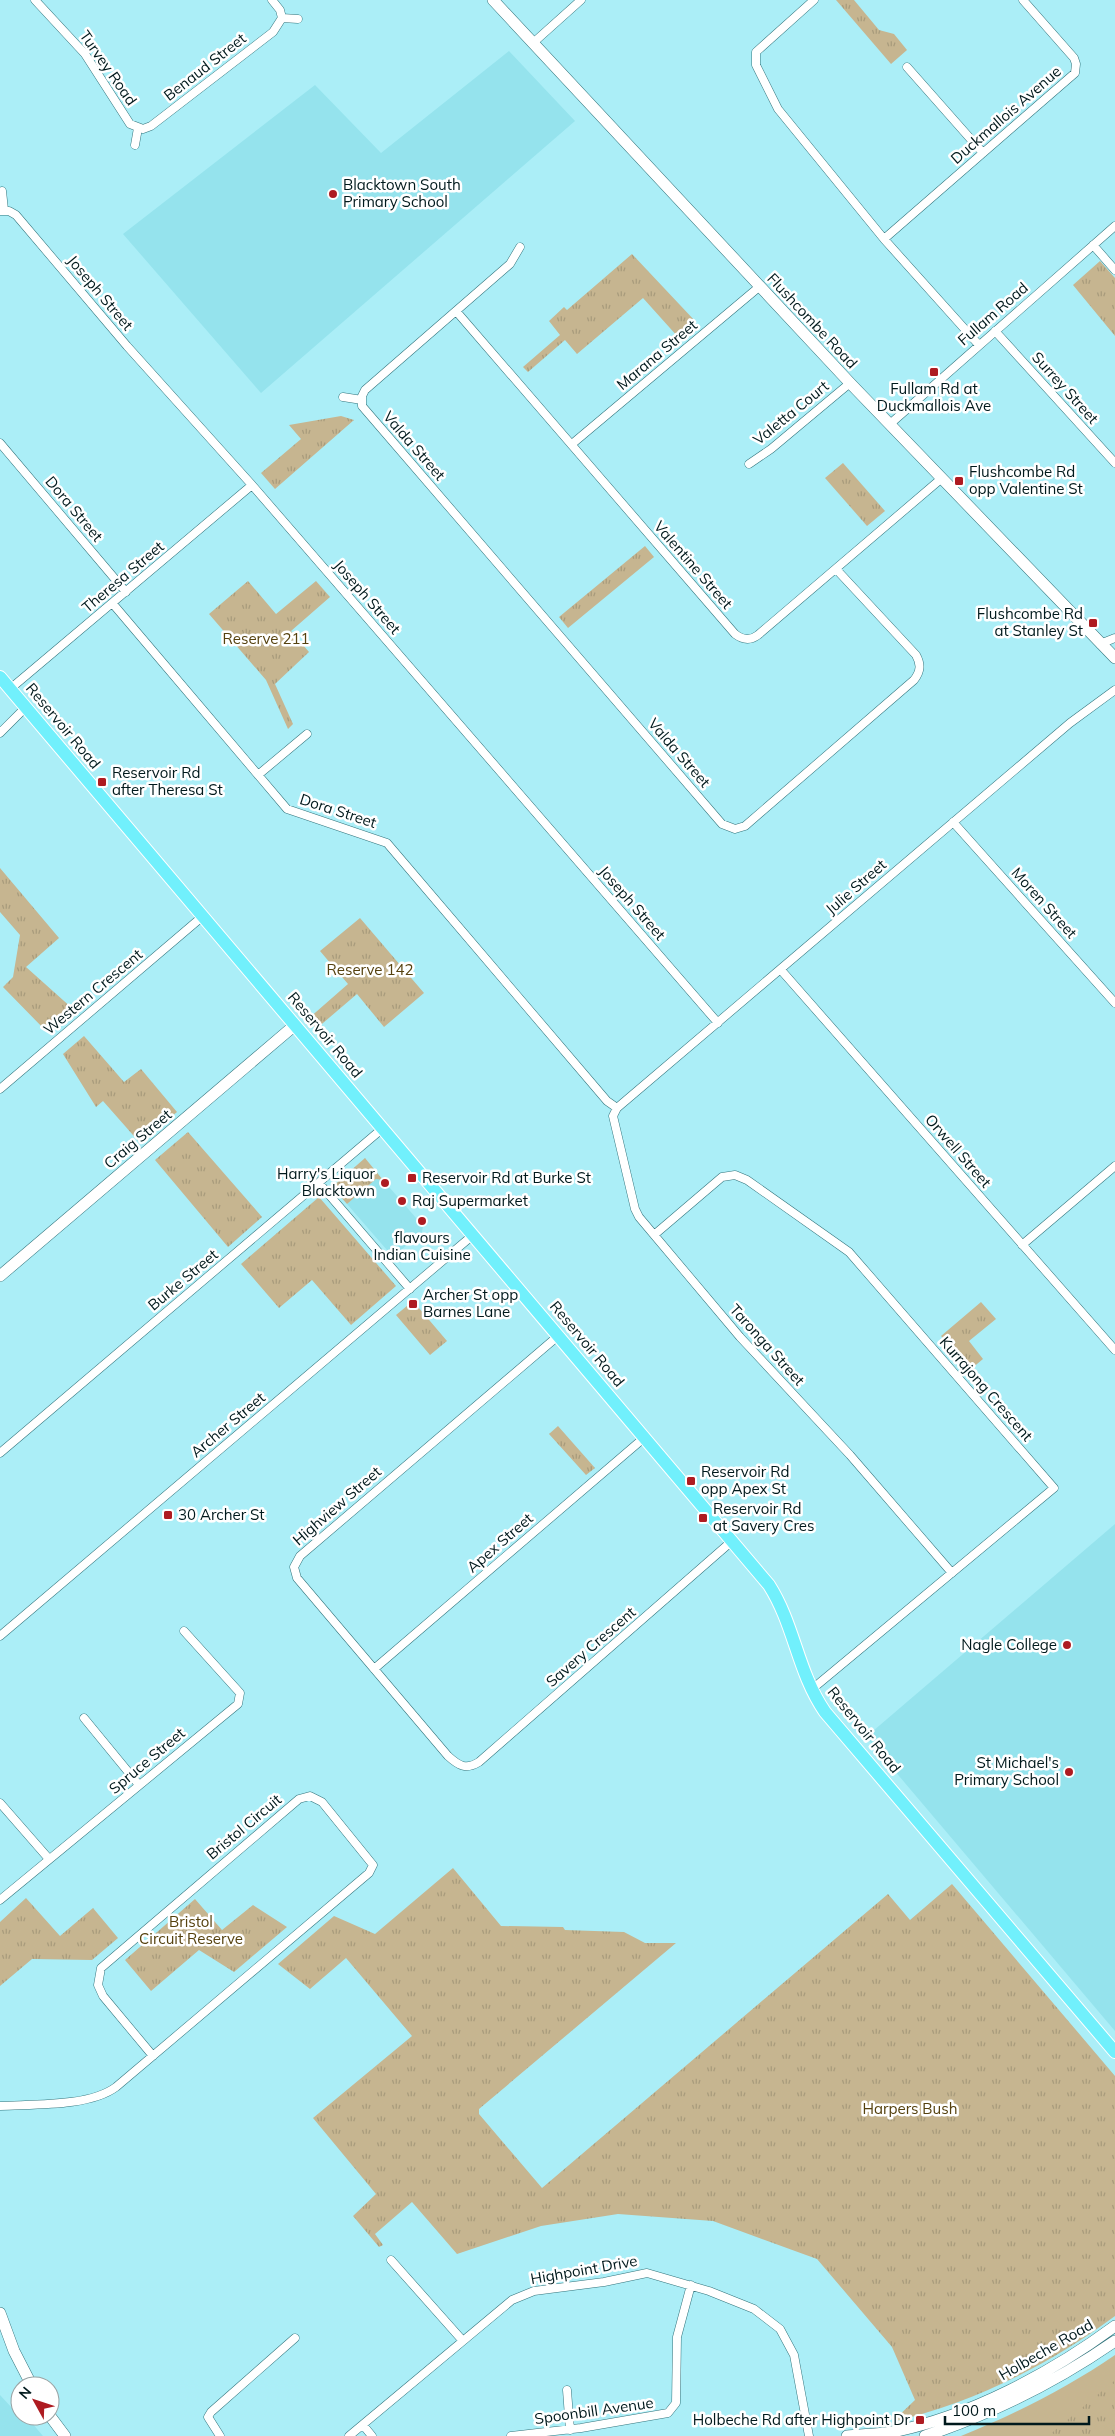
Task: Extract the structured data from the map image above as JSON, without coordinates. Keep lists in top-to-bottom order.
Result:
{
  "streets": {
    "main road": ["Reservoir Road"],
    "street": [
      "Benaud Street",
      "Turvey Road",
      "Duckmallois Avenue",
      "Joseph Street",
      "Fullam Road",
      "Flushcombe Road",
      "Marana Street",
      "Surrey Street",
      "Valetta Court",
      "Valda Street",
      "Dora Street",
      "Valentine Street",
      "Theresa Street",
      "Julie Street",
      "Moren Street",
      "Western Crescent",
      "Craig Street",
      "Orwell Street",
      "Burke Street",
      "Taronga Street",
      "Kurrajong Crescent",
      "Archer Street",
      "Highview Street",
      "Apex Street",
      "Savery Crescent",
      "Spruce Street",
      "Bristol Circuit",
      "Highpoint Drive",
      "Holbeche Road",
      "Spoonbill Avenue"
    ]
  },
  "crossings": [
    ["Benaud Street", "Turvey Road"],
    ["Joseph Street", "Theresa Street"],
    ["Joseph Street", "Julie Street"],
    ["Fullam Road", "Flushcombe Road"],
    ["Fullam Road", "Surrey Street"],
    ["Flushcombe Road", "Marana Street"],
    ["Flushcombe Road", "Valetta Court"],
    ["Flushcombe Road", "Valentine Street"],
    ["Marana Street", "Valentine Street"],
    ["Valda Street", "Valentine Street"],
    ["Dora Street", "Theresa Street"],
    ["Dora Street", "Julie Street"],
    ["Dora Street", "Taronga Street"],
    ["Theresa Street", "Reservoir Road"],
    ["Reservoir Road", "Western Crescent"],
    ["Reservoir Road", "Craig Street"],
    ["Reservoir Road", "Burke Street"],
    ["Reservoir Road", "Kurrajong Crescent"],
    ["Reservoir Road", "Archer Street"],
    ["Reservoir Road", "Highview Street"],
    ["Reservoir Road", "Apex Street"],
    ["Reservoir Road", "Savery Crescent"],
    ["Julie Street", "Moren Street"],
    ["Julie Street", "Orwell Street"],
    ["Julie Street", "Taronga Street"],
    ["Taronga Street", "Kurrajong Crescent"],
    ["Highview Street", "Apex Street"],
    ["Highview Street", "Savery Crescent"],
    ["Highpoint Drive", "Spoonbill Avenue"]
  ],
  "parks": [
    "Reserve 211",
    "Reserve 142",
    "Bristol Circuit Reserve",
    "Harpers Bush"
  ],
  "places": {
    "other": [
      "Blacktown South Primary School",
      "Harry's Liquor Blacktown",
      "Raj Supermarket",
      "flavours Indian Cuisine",
      "Nagle College",
      "St Michael's Primary School"
    ],
    "transit": [
      "Fullam Rd at Duckmallois Ave",
      "Flushcombe Rd opp Valentine St",
      "Flushcombe Rd at Stanley St",
      "Reservoir Rd after Theresa St",
      "Reservoir Rd at Burke St",
      "Archer St opp Barnes Lane",
      "Reservoir Rd opp Apex St",
      "30 Archer St",
      "Reservoir Rd at Savery Cres",
      "Holbeche Rd after Highpoint Dr"
    ]
  },
  "scale_bar": "100 m",
  "north": "top left"
}
